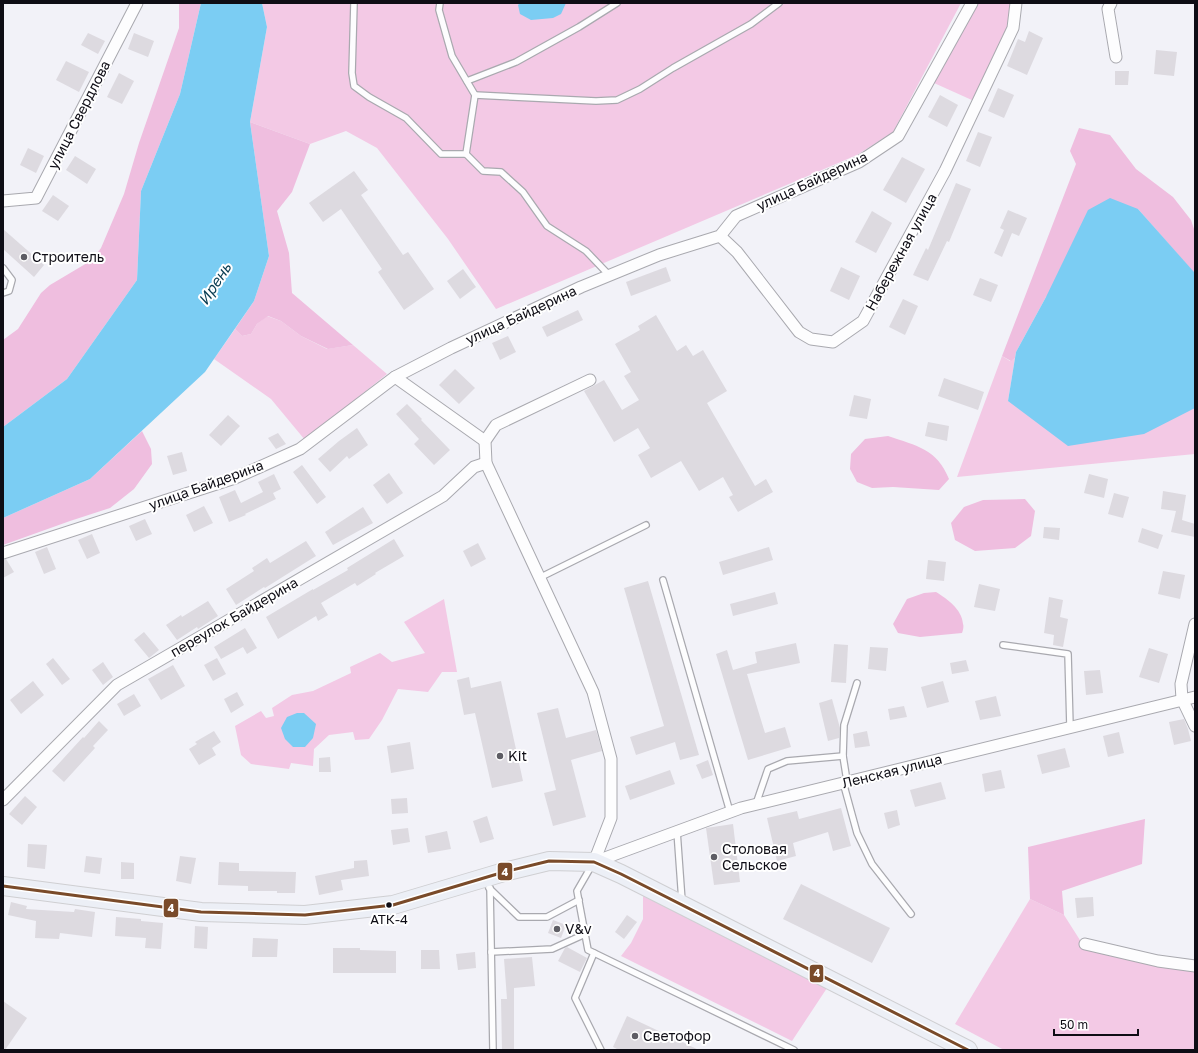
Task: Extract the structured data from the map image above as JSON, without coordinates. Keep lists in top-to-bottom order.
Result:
{
  "streets": {
    "street": [
      "улица Свердлова",
      "улица Байдерина",
      "Набережная улица",
      "переулок Байдерина",
      "Ленская улица"
    ]
  },
  "crossings": [
    ["улица Байдерина", "Набережная улица"]
  ],
  "water": ["Ирень"],
  "places": [
    "Строитель",
    "Kit",
    "Столовая Сельское",
    "АТК-4",
    "V&v",
    "Светофор"
  ],
  "lines": ["transit line 4"],
  "scale_bar": "50 m"
}
